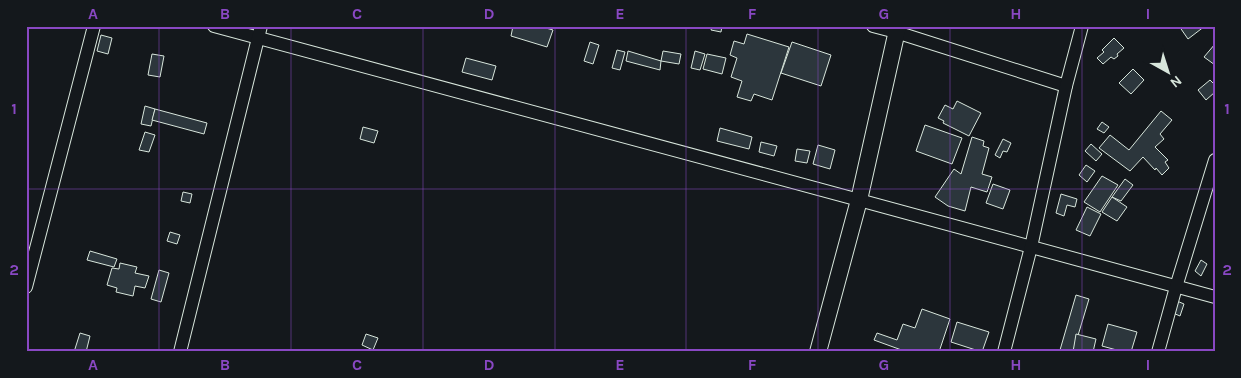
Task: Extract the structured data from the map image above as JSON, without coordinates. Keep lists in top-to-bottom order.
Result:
{
  "north": "bottom right",
  "grid": {
    "columns": [
      "A",
      "B",
      "C",
      "D",
      "E",
      "F",
      "G",
      "H",
      "I"
    ],
    "rows": ["1", "2"]
  }
}
